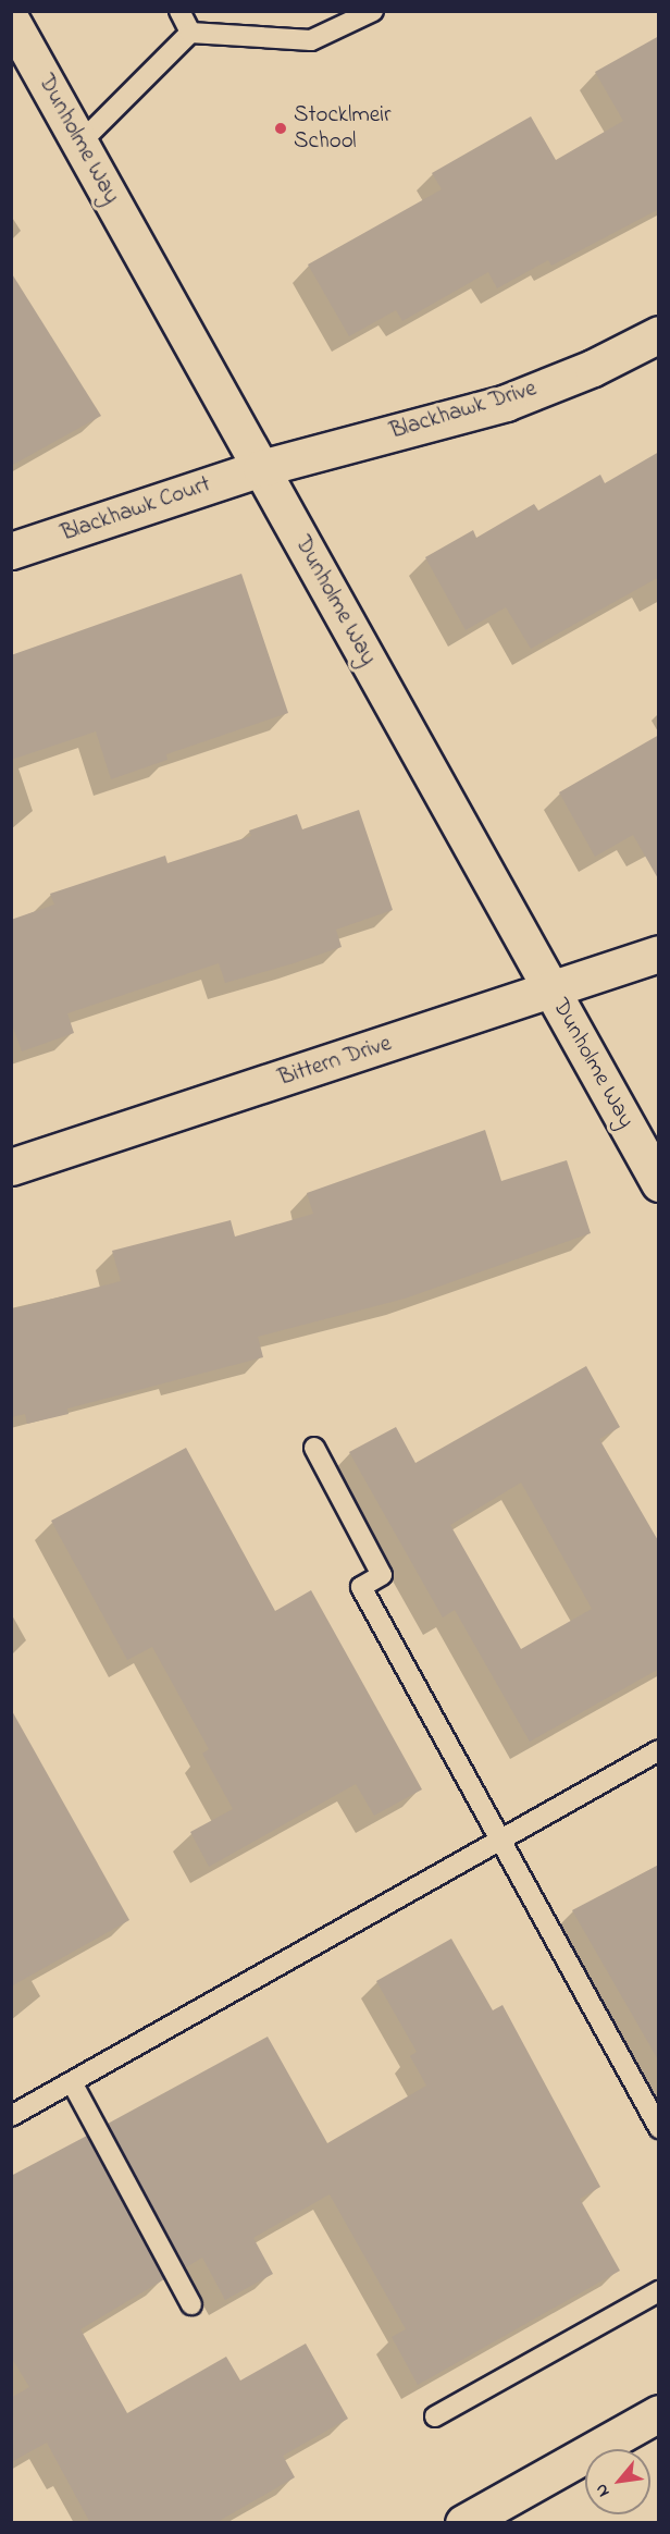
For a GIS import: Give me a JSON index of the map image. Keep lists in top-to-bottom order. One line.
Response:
{"streets":{"street":["Dunholme Way","Blackhawk Drive","Blackhawk Court","Bittern Drive"]},"crossings":[["Dunholme Way","Blackhawk Drive"],["Dunholme Way","Blackhawk Court"],["Dunholme Way","Bittern Drive"],["Blackhawk Drive","Blackhawk Court"]],"places":["Stocklmeir School"],"north":"bottom left"}
